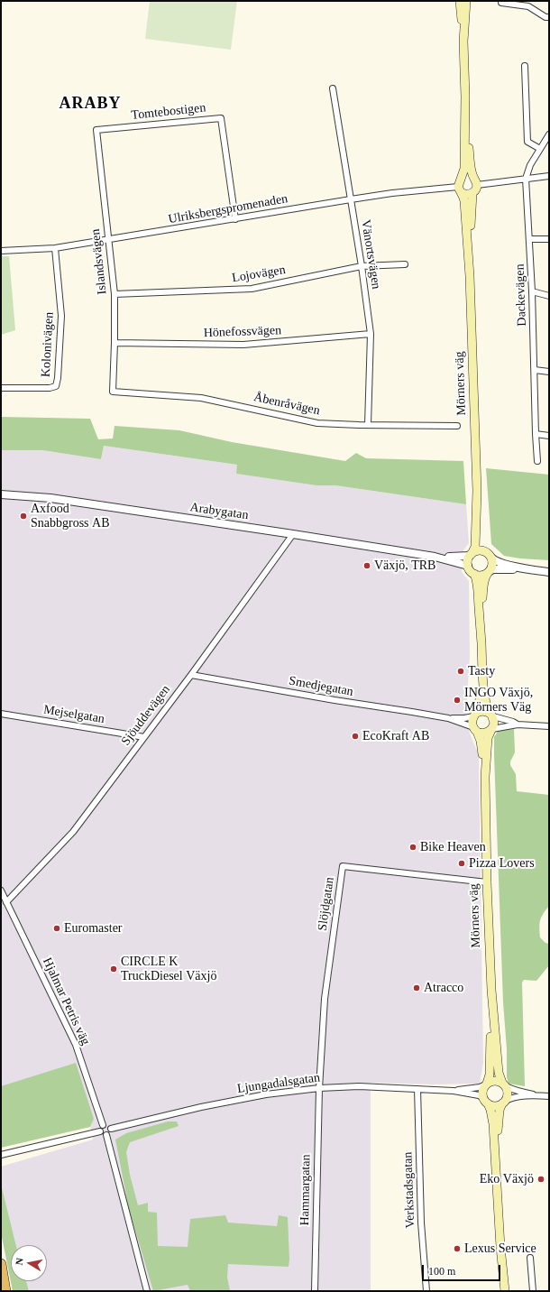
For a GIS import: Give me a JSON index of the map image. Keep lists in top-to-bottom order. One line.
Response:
{"streets":{"main road":["Mörners väg"],"street":["Tomtebostigen","Ulriksbergspromenaden","Vänortsvägen","Islandsvägen","Lojovägen","Dackevägen","Hönefossvägen","Kolonivägen","Åbenråvägen","Arabygatan","Smedjegatan","Mejselgatan","Sjöuddevägen","Slöjdgatan","Hjalmar Petris väg","Ljungadalsgatan","Hammargatan","Verkstadsgatan"]},"crossings":[["Tomtebostigen","Ulriksbergspromenaden"],["Tomtebostigen","Islandsvägen"],["Ulriksbergspromenaden","Vänortsvägen"],["Ulriksbergspromenaden","Islandsvägen"],["Ulriksbergspromenaden","Kolonivägen"],["Ulriksbergspromenaden","Mörners väg"],["Vänortsvägen","Lojovägen"],["Vänortsvägen","Hönefossvägen"],["Vänortsvägen","Åbenråvägen"],["Islandsvägen","Lojovägen"],["Islandsvägen","Hönefossvägen"],["Islandsvägen","Åbenråvägen"],["Mörners väg","Arabygatan"],["Mörners väg","Smedjegatan"],["Mörners väg","Slöjdgatan"],["Mörners väg","Ljungadalsgatan"],["Arabygatan","Sjöuddevägen"],["Smedjegatan","Sjöuddevägen"],["Mejselgatan","Sjöuddevägen"],["Sjöuddevägen","Hjalmar Petris väg"],["Slöjdgatan","Ljungadalsgatan"],["Slöjdgatan","Hammargatan"],["Hjalmar Petris väg","Ljungadalsgatan"],["Ljungadalsgatan","Hammargatan"],["Ljungadalsgatan","Verkstadsgatan"]],"districts":["ARABY"],"places":["Axfood Snabbgross AB","Växjö, TRB","Tasty","INGO Växjö, Mörners Väg","EcoKraft AB","Bike Heaven","Pizza Lovers","Euromaster","CIRCLE K TruckDiesel Växjö","Atracco","Eko Växjö","Lexus Service"],"scale_bar":"100 m","north":"left"}
